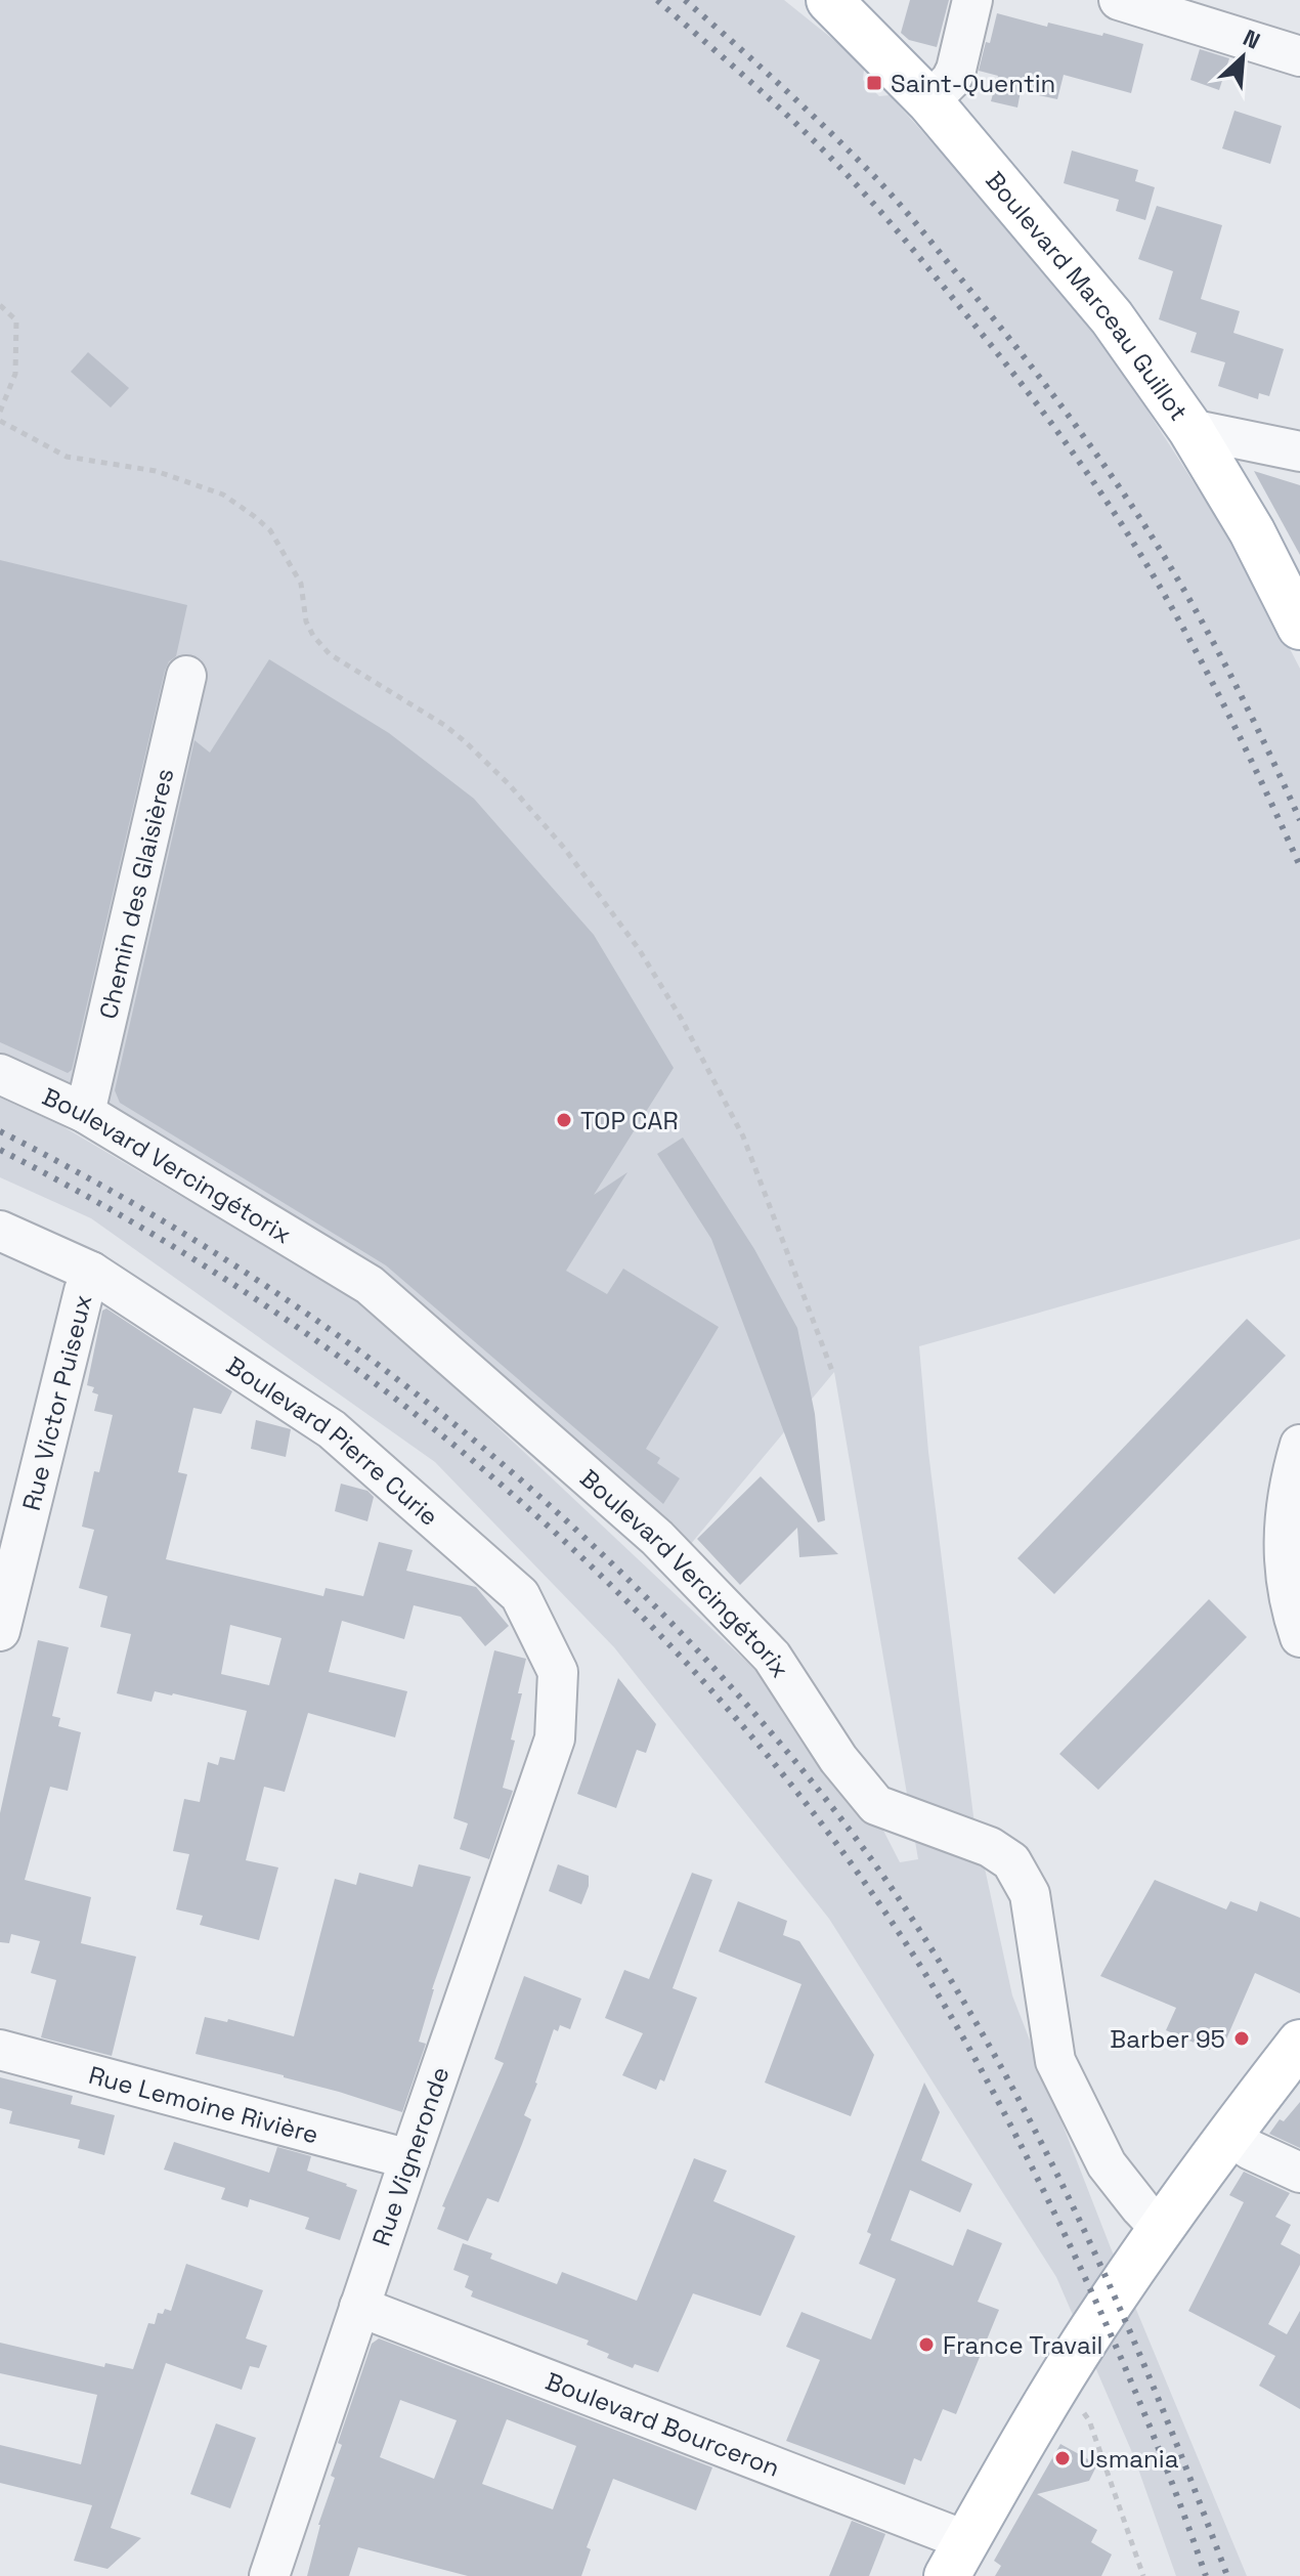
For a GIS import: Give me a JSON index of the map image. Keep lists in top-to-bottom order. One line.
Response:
{"streets":{"main road":["Boulevard Marceau Guillot"],"street":["Chemin des Glaisières","Boulevard Vercingétorix","Rue Victor Puiseux","Boulevard Pierre Curie","Rue Lemoine Rivière","Rue Vigneronde","Boulevard Bourceron"]},"crossings":[["Chemin des Glaisières","Boulevard Vercingétorix"],["Rue Victor Puiseux","Boulevard Pierre Curie"],["Boulevard Pierre Curie","Rue Vigneronde"],["Rue Lemoine Rivière","Rue Vigneronde"],["Rue Vigneronde","Boulevard Bourceron"]],"places":{"transit":["Saint-Quentin"],"other":["TOP CAR","Barber 95","France Travail","Usmania"]},"north":"top right"}
